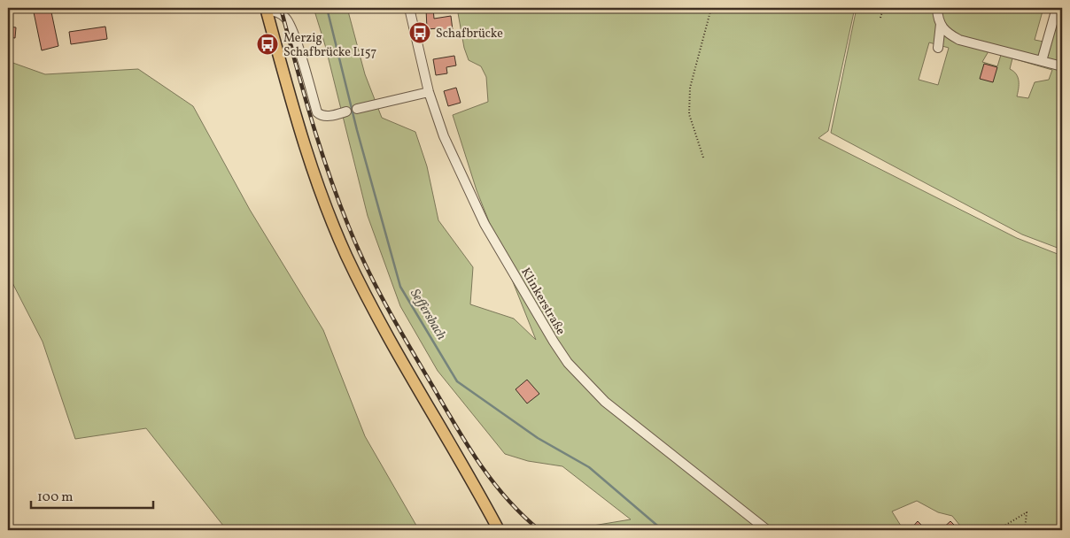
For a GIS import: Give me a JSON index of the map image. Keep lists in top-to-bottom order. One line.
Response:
{"streets":{"street":["Klinkerstraße"]},"water":["Seffersbach"],"places":{"bus stop":["Schafbrücke","Merzig Schafbrücke L157"]},"scale_bar":"100 m"}
